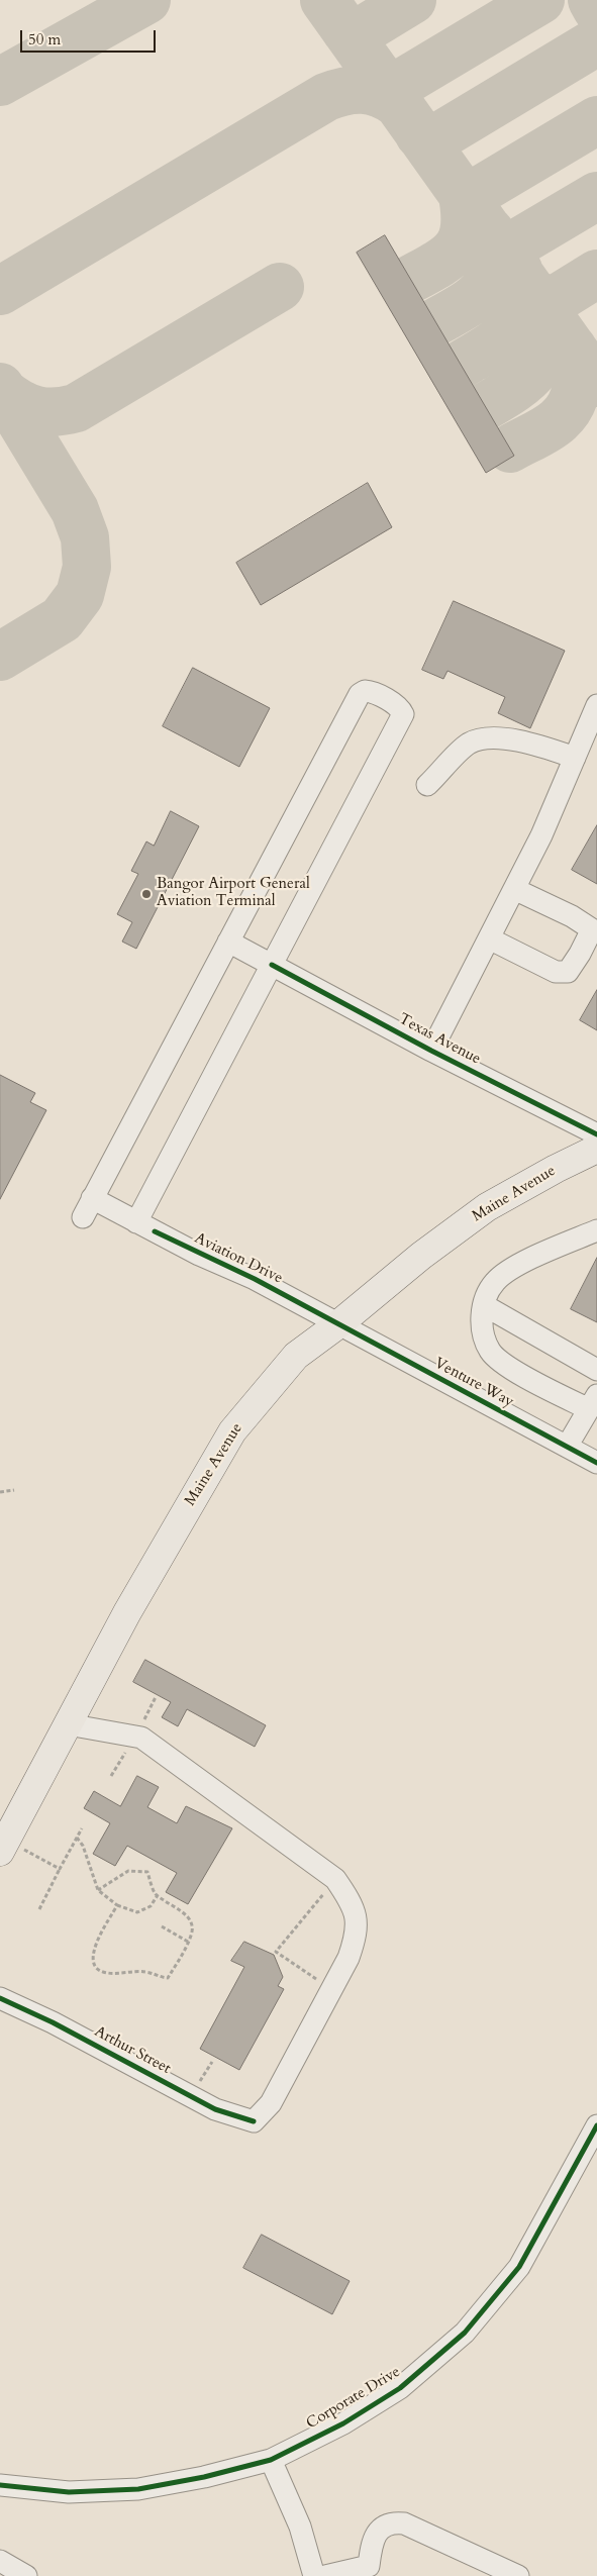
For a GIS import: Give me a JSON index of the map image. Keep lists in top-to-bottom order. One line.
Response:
{"streets":{"main road":["Maine Avenue"],"street":["Texas Avenue","Aviation Drive","Venture Way","Arthur Street","Corporate Drive"]},"crossings":[["Texas Avenue","Aviation Drive"],["Maine Avenue","Aviation Drive"],["Maine Avenue","Venture Way"],["Aviation Drive","Venture Way"]],"places":["Bangor Airport General Aviation Terminal"],"scale_bar":"50 m"}
